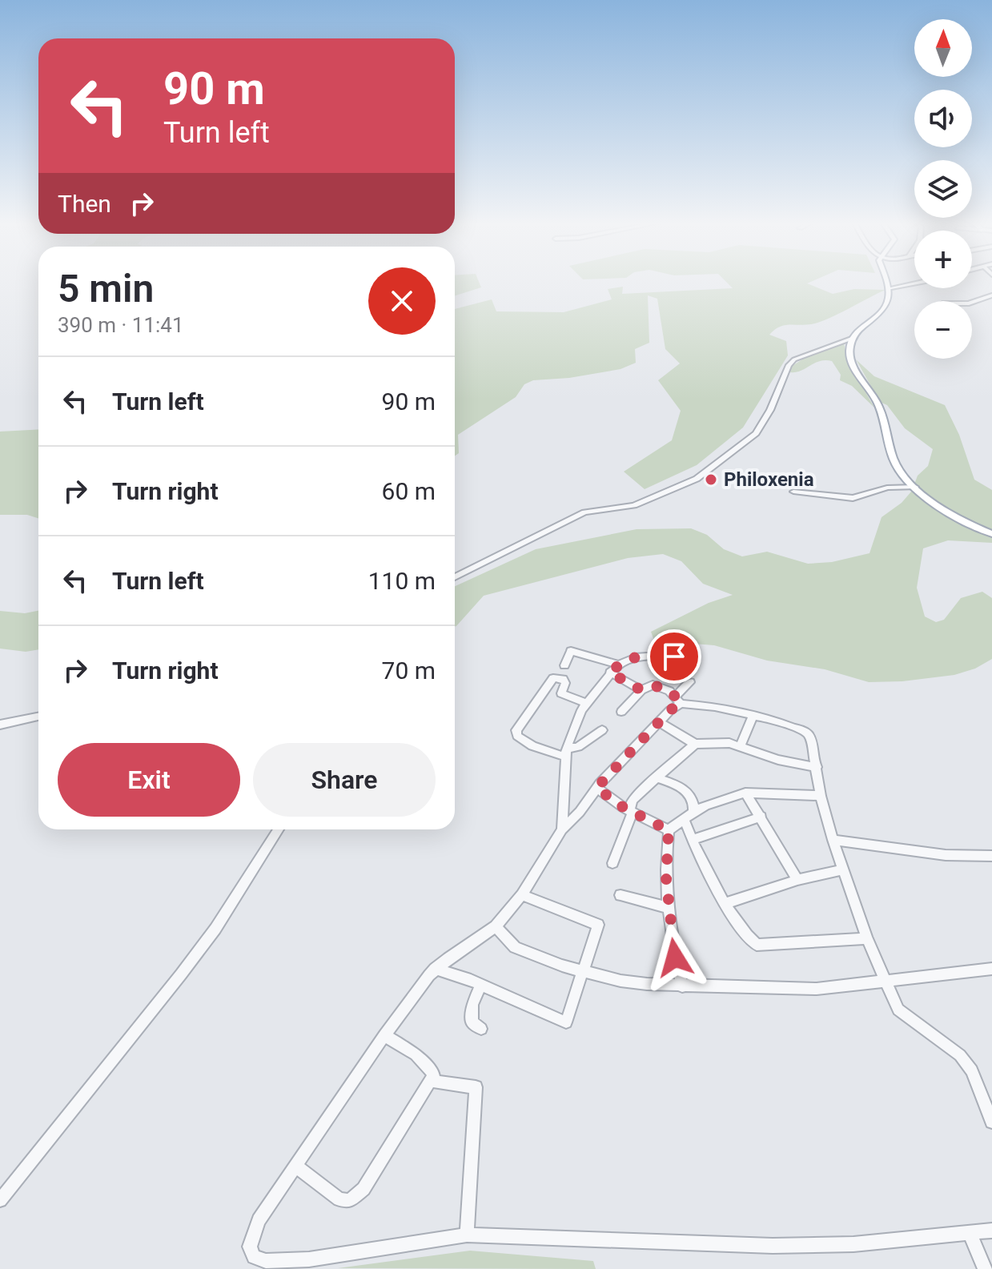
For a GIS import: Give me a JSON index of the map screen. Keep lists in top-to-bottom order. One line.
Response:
{"places":["Philoxenia"],"north":"top","page":{"map_buttons":["+","−"],"turn":["90 m","Turn left"],"then":"Then","heading":["5 min","390 m · 11:41"],"list":[{"name":"Turn left","value":"90 m"},{"name":"Turn right","value":"60 m"},{"name":"Turn left","value":"110 m"},{"name":"Turn right","value":"70 m"}],"buttons":["Exit","Share"]}}
